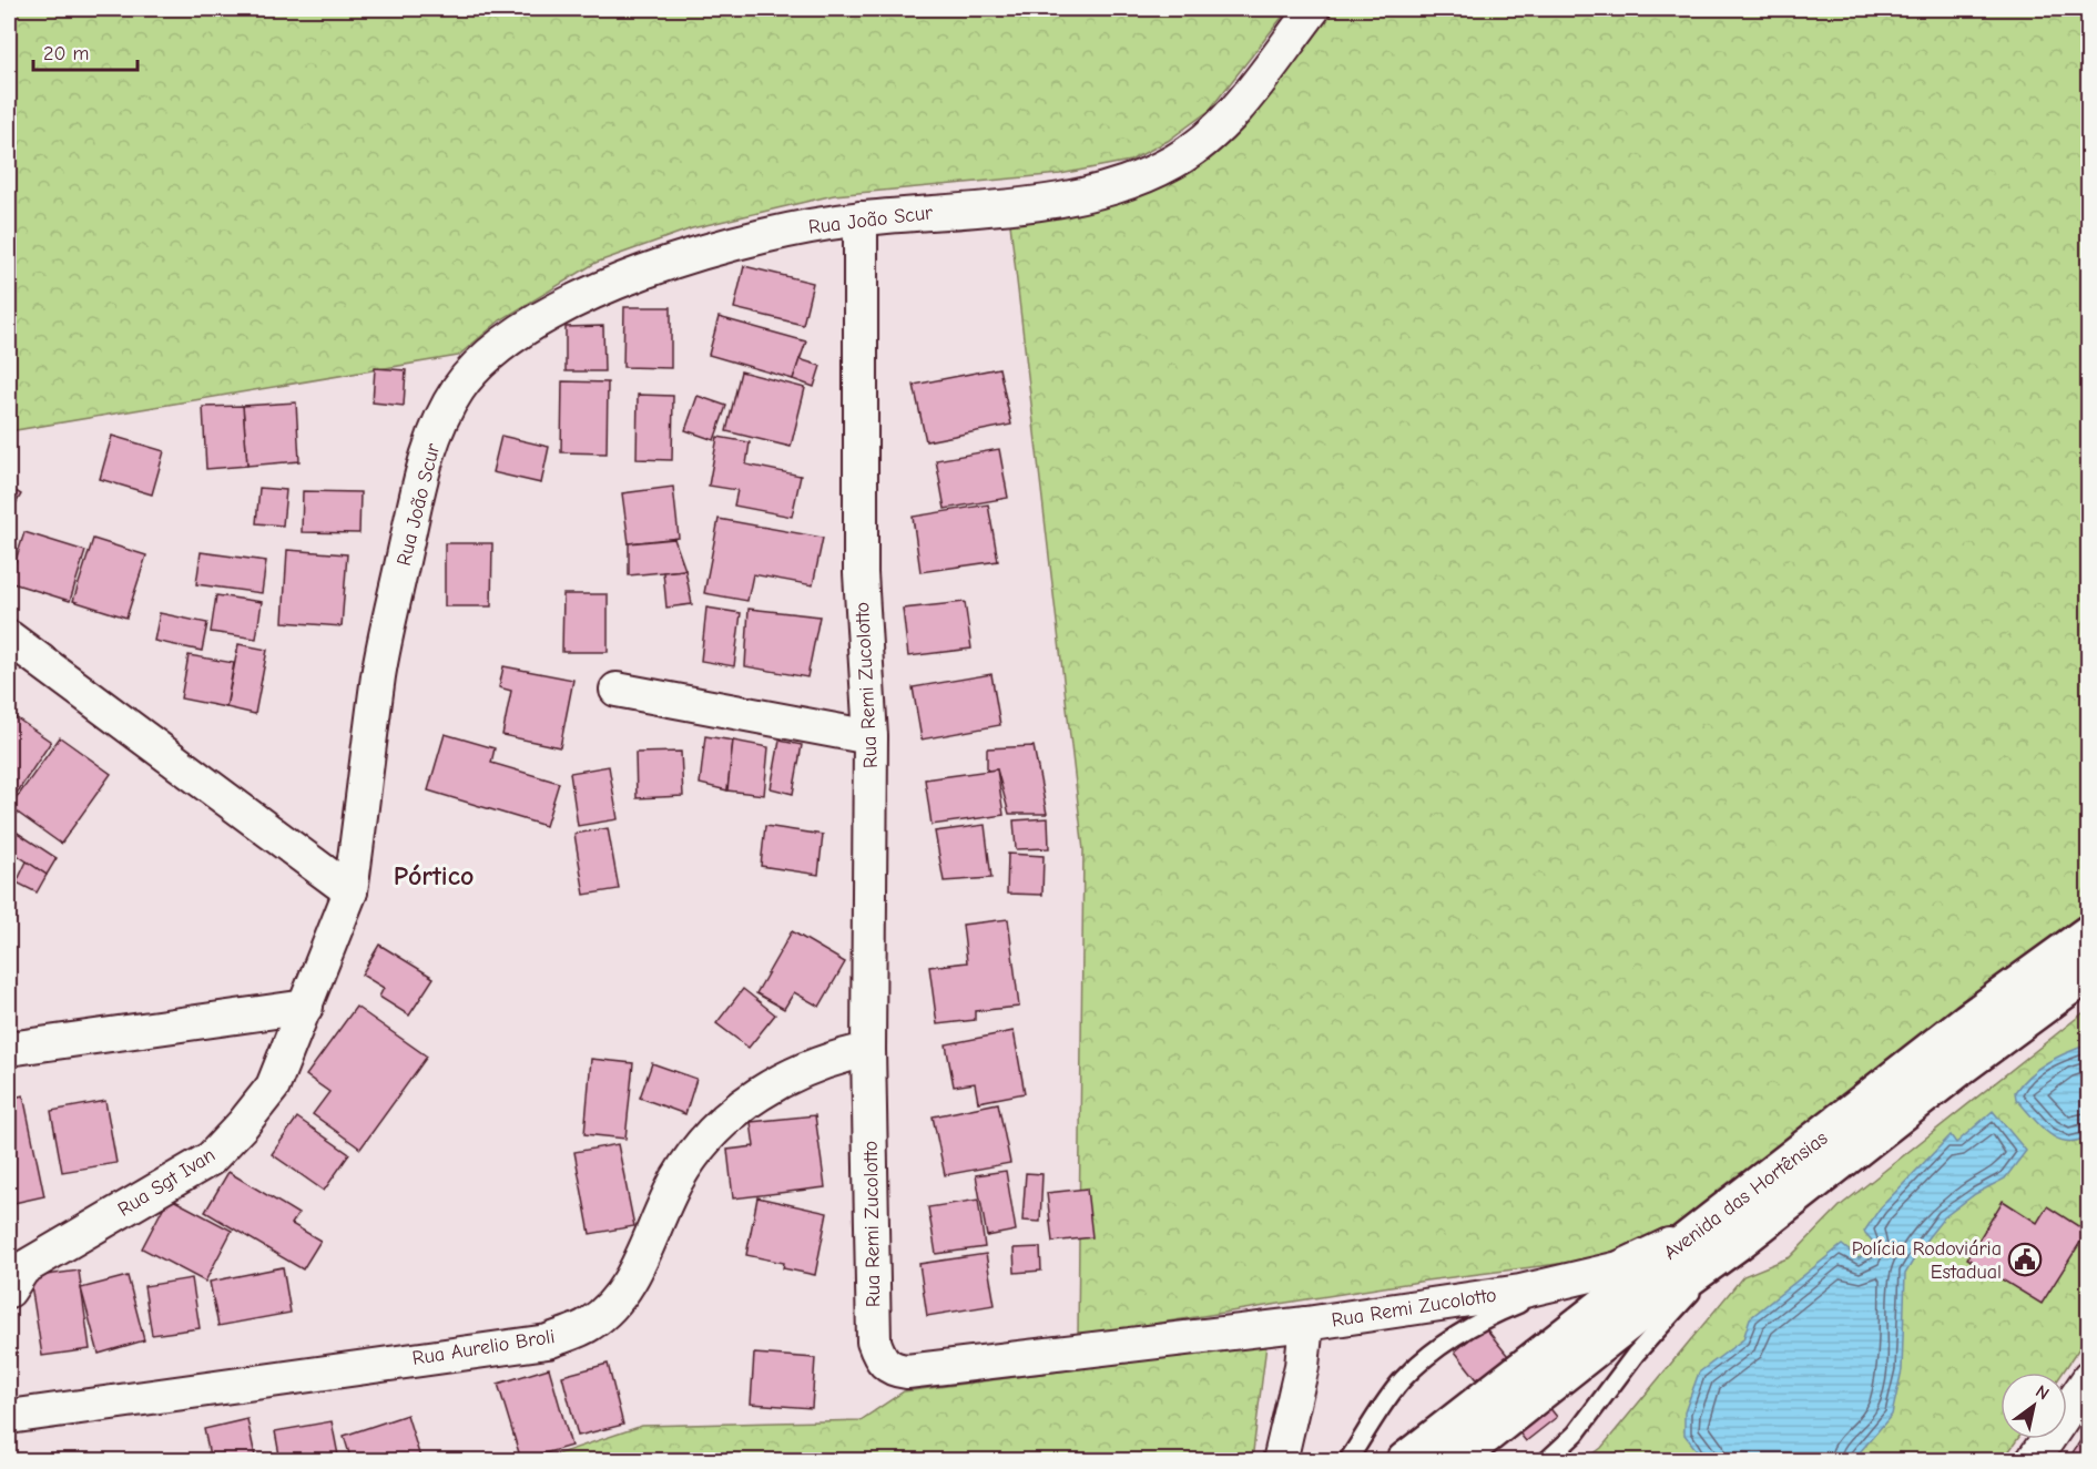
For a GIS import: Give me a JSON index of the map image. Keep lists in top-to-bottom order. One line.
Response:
{"streets":{"main road":["Avenida das Hortênsias"],"street":["Rua João Scur","Rua Remi Zucolotto","Rua Sgt Ivan","Rua Aurelio Broli"]},"crossings":[["Rua João Scur","Rua Remi Zucolotto"],["Rua João Scur","Rua Sgt Ivan"],["Rua Remi Zucolotto","Avenida das Hortênsias"],["Rua Remi Zucolotto","Rua Aurelio Broli"]],"districts":["Pórtico"],"places":{"public building":["Polícia Rodoviária Estadual"]},"scale_bar":"20 m","north":"top right"}
